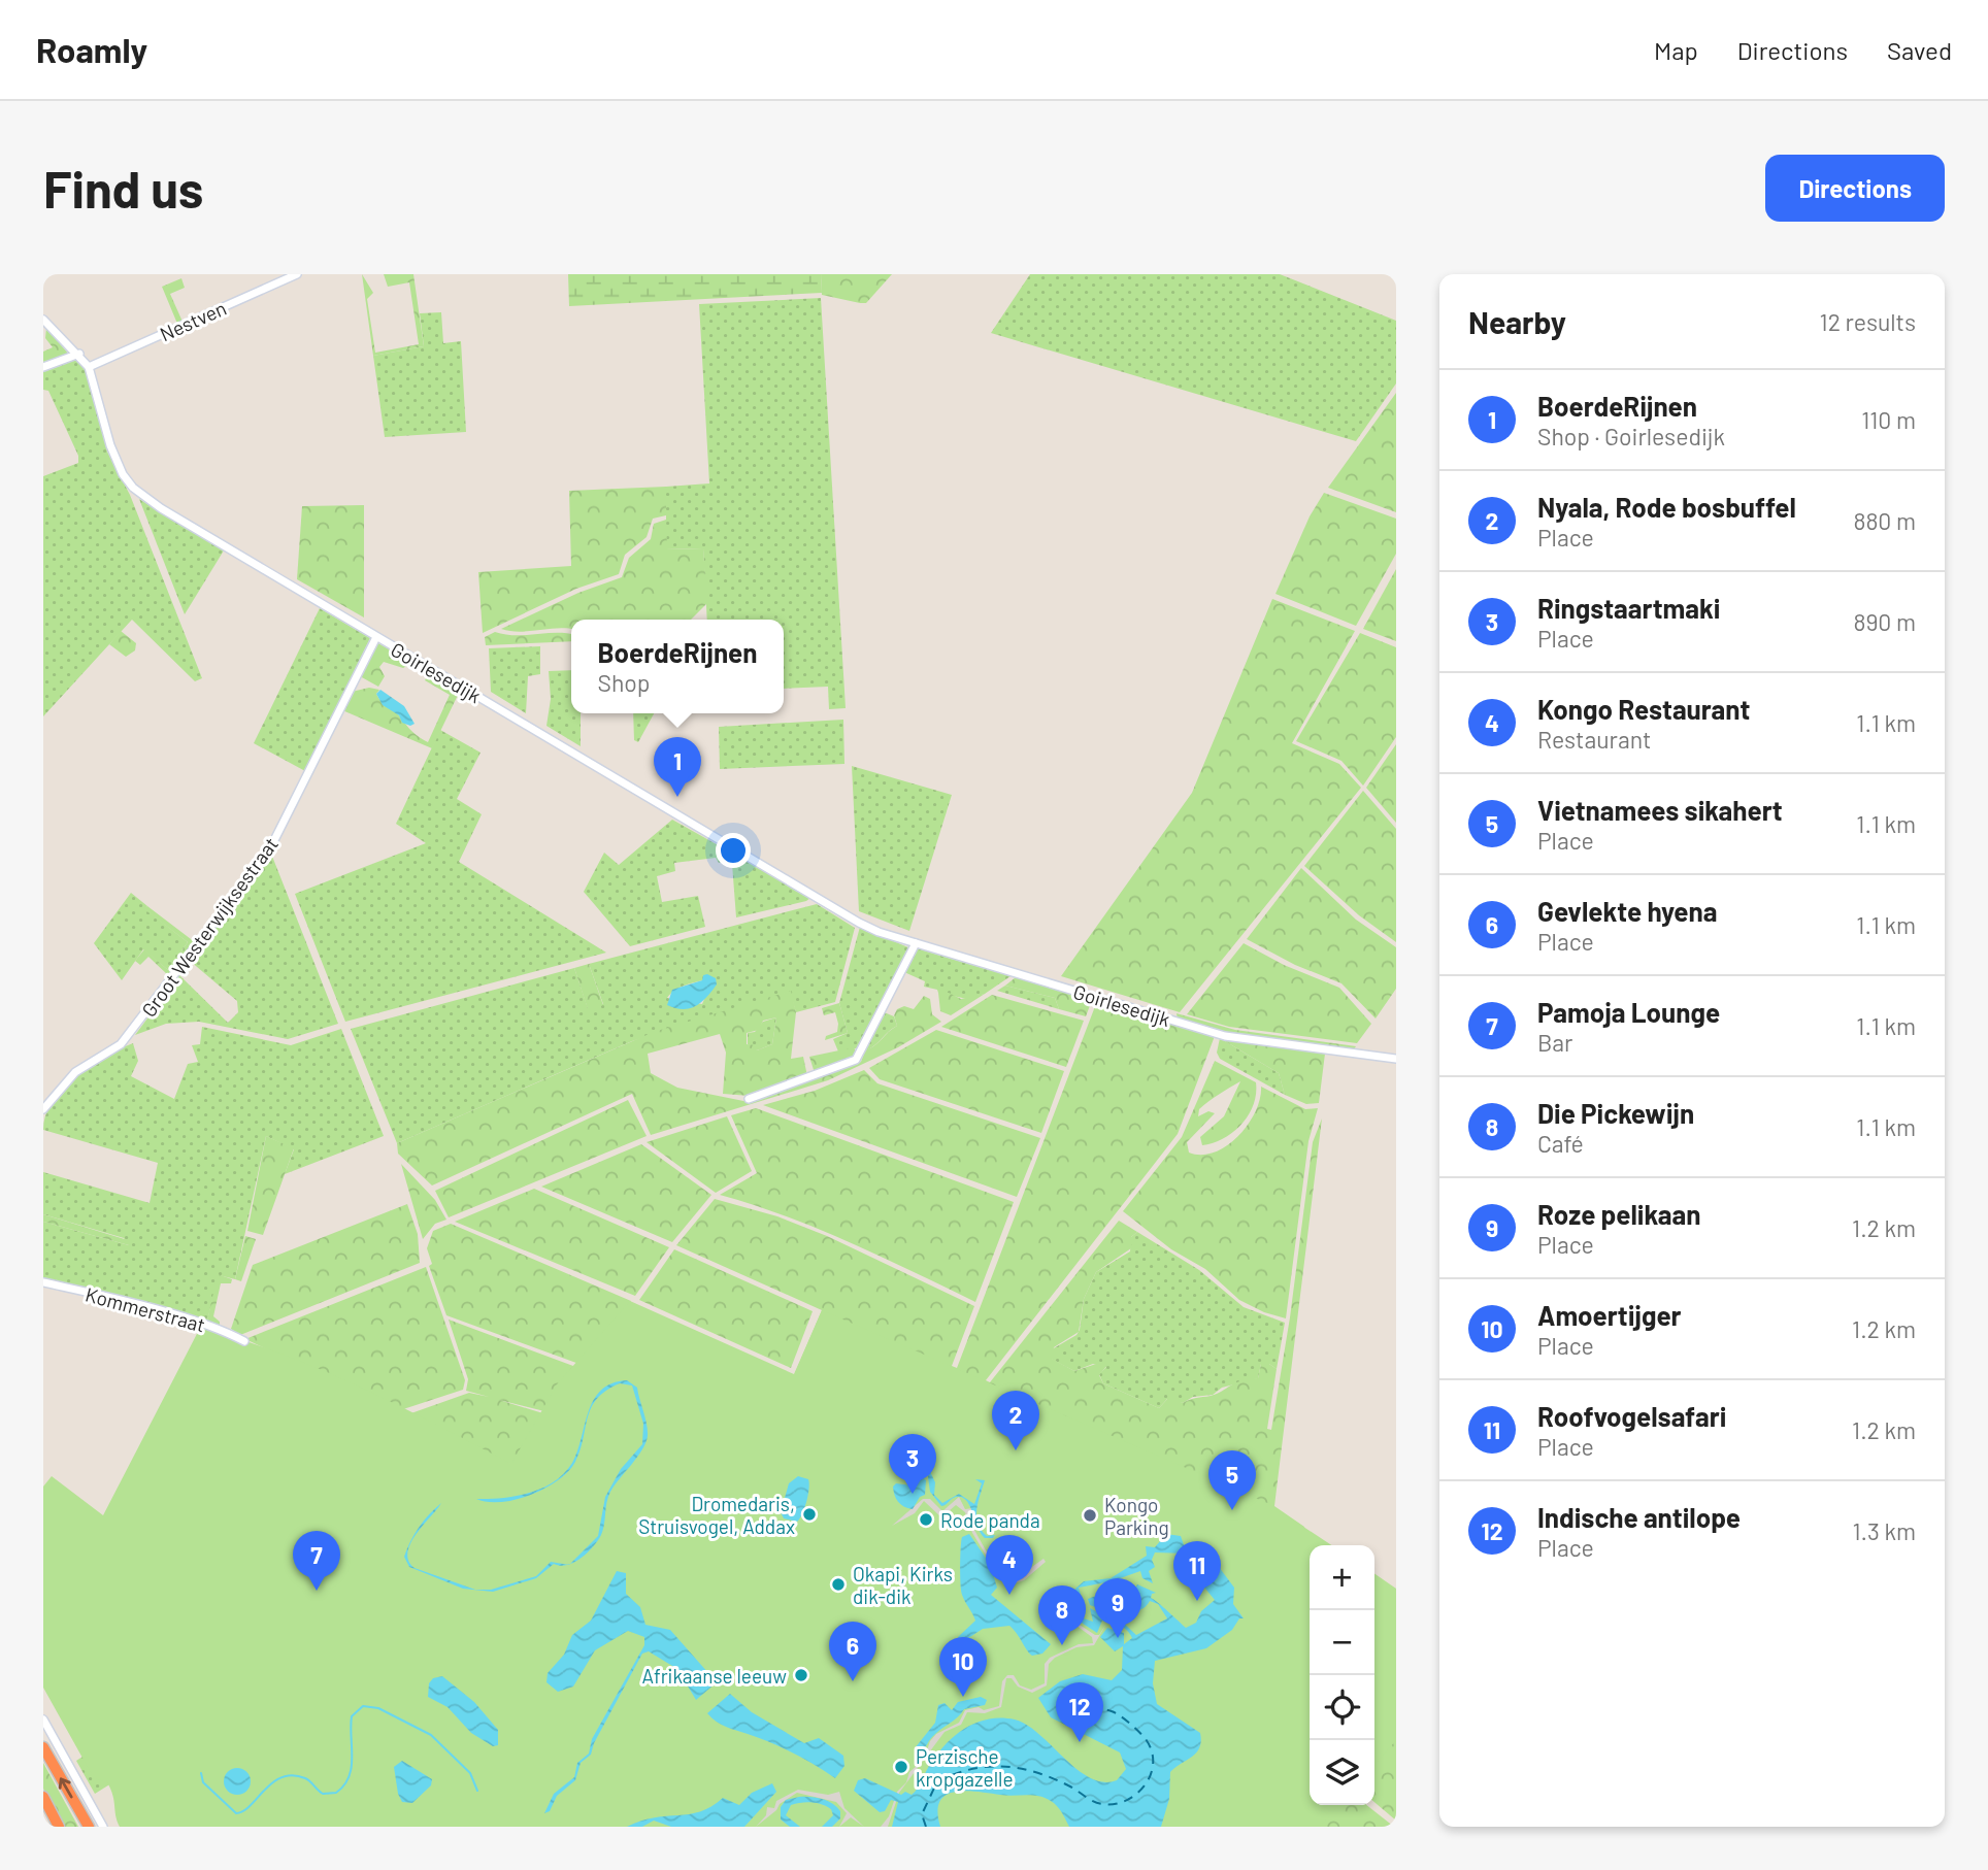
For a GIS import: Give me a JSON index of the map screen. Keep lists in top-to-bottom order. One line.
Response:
{"streets":{"street":["Nestven","Goirlesedijk","Groot Westerwijksestraat","Kommerstraat"]},"crossings":[["Nestven","Goirlesedijk"],["Goirlesedijk","Groot Westerwijksestraat"]],"places":["Dromedaris, Struisvogel, Addax","Kongo Parking","Rode panda","Okapi, Kirks dik-dik","Afrikaanse leeuw","Perzische kropgazelle"],"page":{"header":"Roamly","nav":["Map","Directions","Saved"],"buttons":"Directions","title":"Find us","heading":["Nearby","12 results"],"list":[{"mark":"1","name":"BoerdeRijnen","note":"Shop · Goirlesedijk","value":"110 m"},{"mark":"2","name":"Nyala, Rode bosbuffel","note":"Place","value":"880 m"},{"mark":"3","name":"Ringstaartmaki","note":"Place","value":"890 m"},{"mark":"4","name":"Kongo Restaurant","note":"Restaurant","value":"1.1 km"},{"mark":"5","name":"Vietnamees sikahert","note":"Place","value":"1.1 km"},{"mark":"6","name":"Gevlekte hyena","note":"Place","value":"1.1 km"},{"mark":"7","name":"Pamoja Lounge","note":"Bar","value":"1.1 km"},{"mark":"8","name":"Die Pickewijn","note":"Café","value":"1.1 km"},{"mark":"9","name":"Roze pelikaan","note":"Place","value":"1.2 km"},{"mark":"10","name":"Amoertijger","note":"Place","value":"1.2 km"},{"mark":"11","name":"Roofvogelsafari","note":"Place","value":"1.2 km"},{"mark":"12","name":"Indische antilope","note":"Place","value":"1.3 km"}],"popup":["BoerdeRijnen","Shop"],"pins":["1","2","3","5","7","4","11","9","8","6","10","12"],"map_buttons":["+","−"]}}
